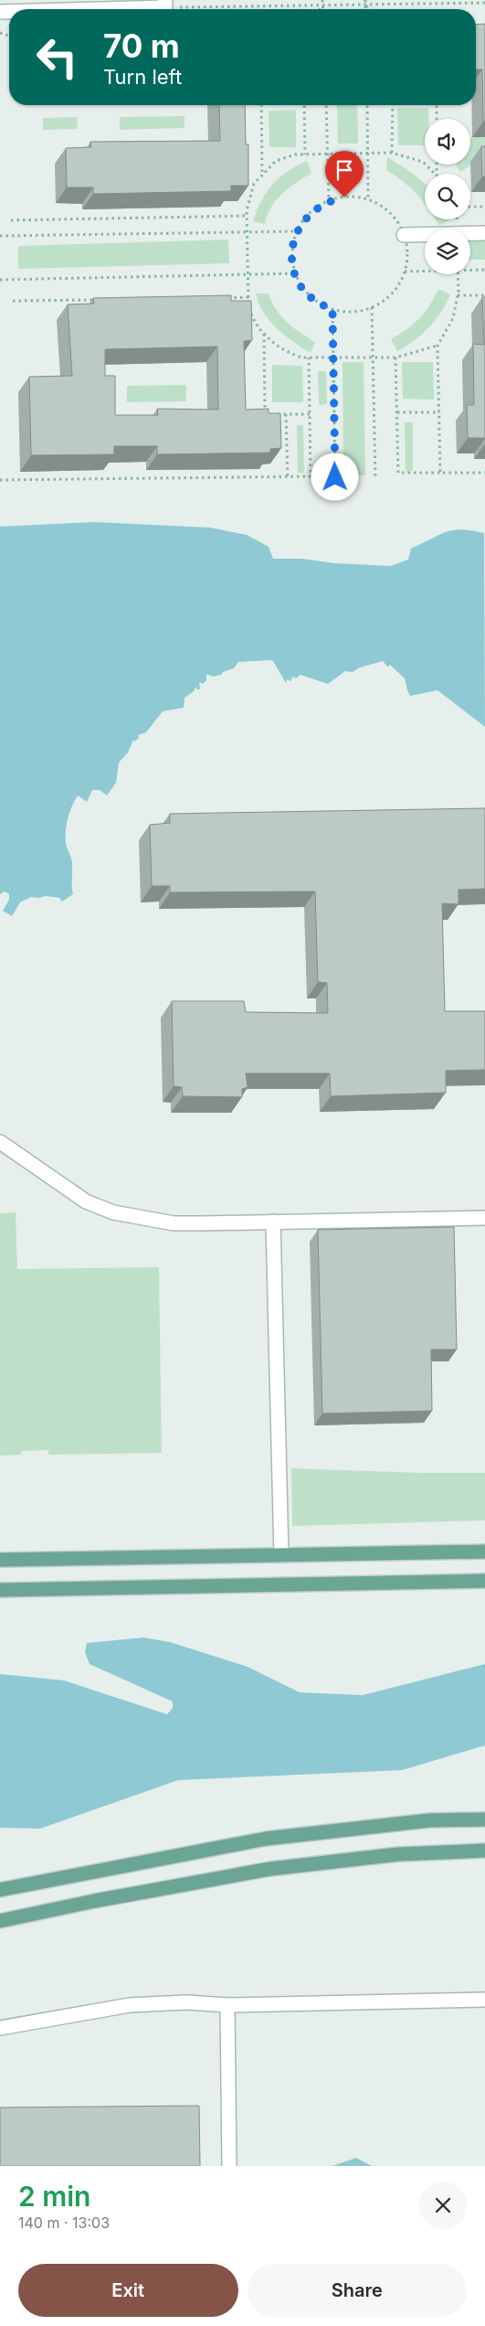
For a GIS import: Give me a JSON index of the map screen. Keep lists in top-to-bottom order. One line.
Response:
{"page":{"turn":["70 m","Turn left"],"heading":["2 min","140 m · 13:03"],"buttons":["Exit","Share"]}}
